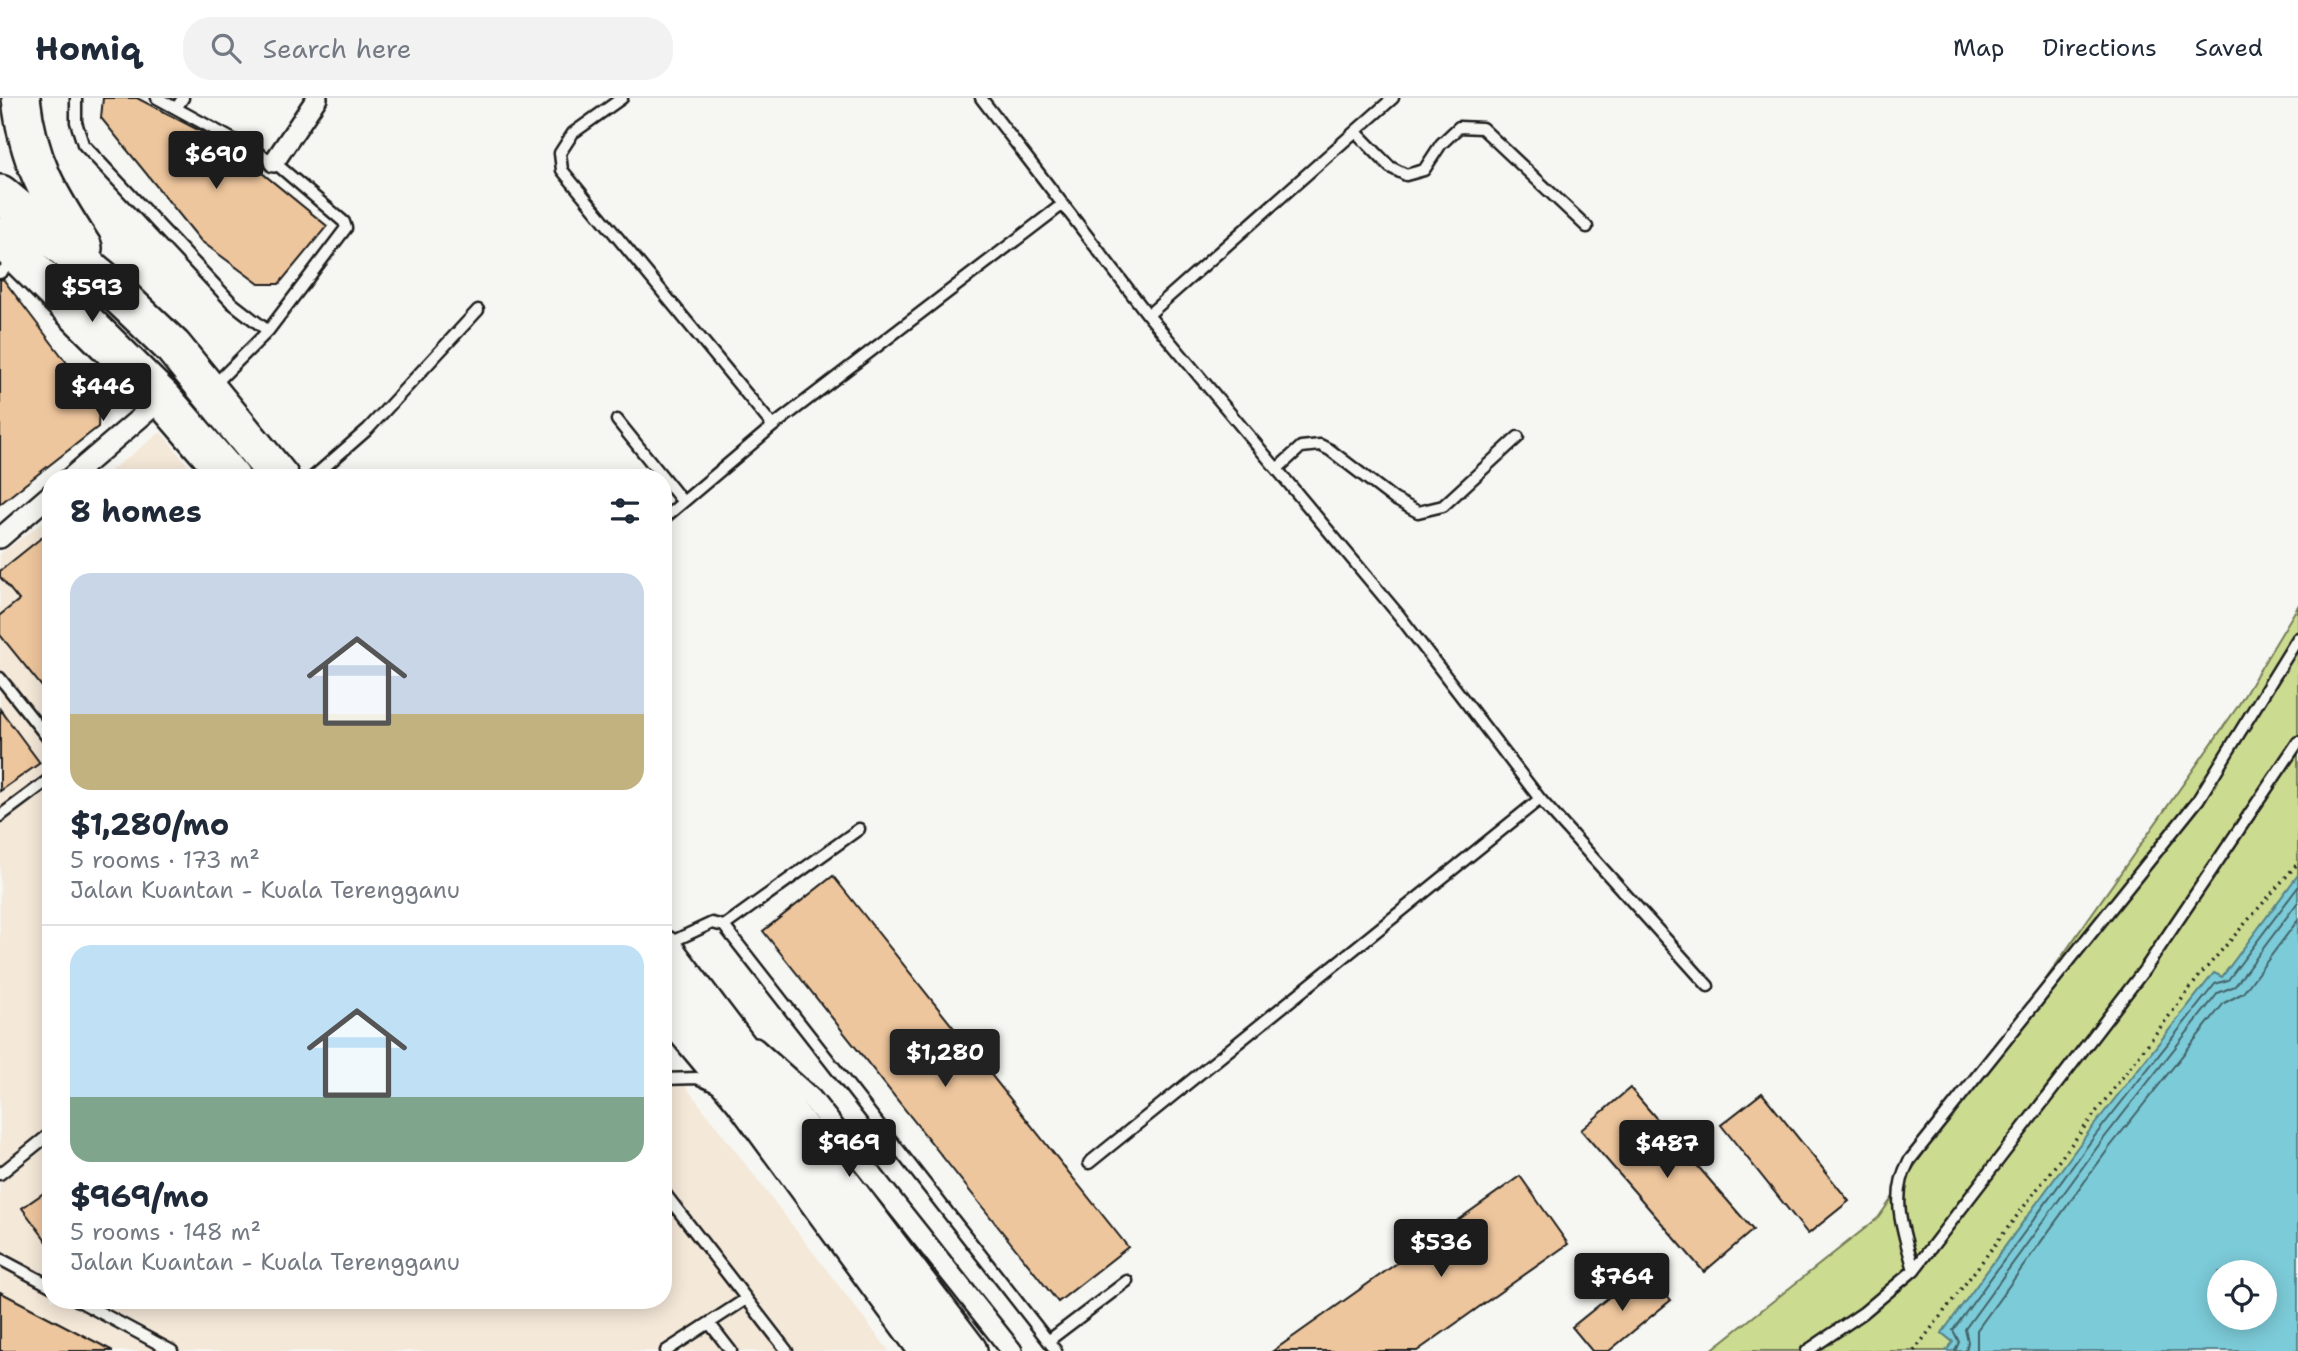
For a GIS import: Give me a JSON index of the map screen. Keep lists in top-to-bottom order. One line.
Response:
{"page":{"header":"Homiq","search":"Search here","nav":["Map","Directions","Saved"],"price":["$690","$593","$446","$1,280","$969","$487","$536","$764"],"heading":"8 homes","list":[{"name":"$1,280/mo","note":"5 rooms · 173 m² · Jalan Kuantan - Kuala Terengganu"},{"name":"$969/mo","note":"5 rooms · 148 m² · Jalan Kuantan - Kuala Terengganu"}]}}
